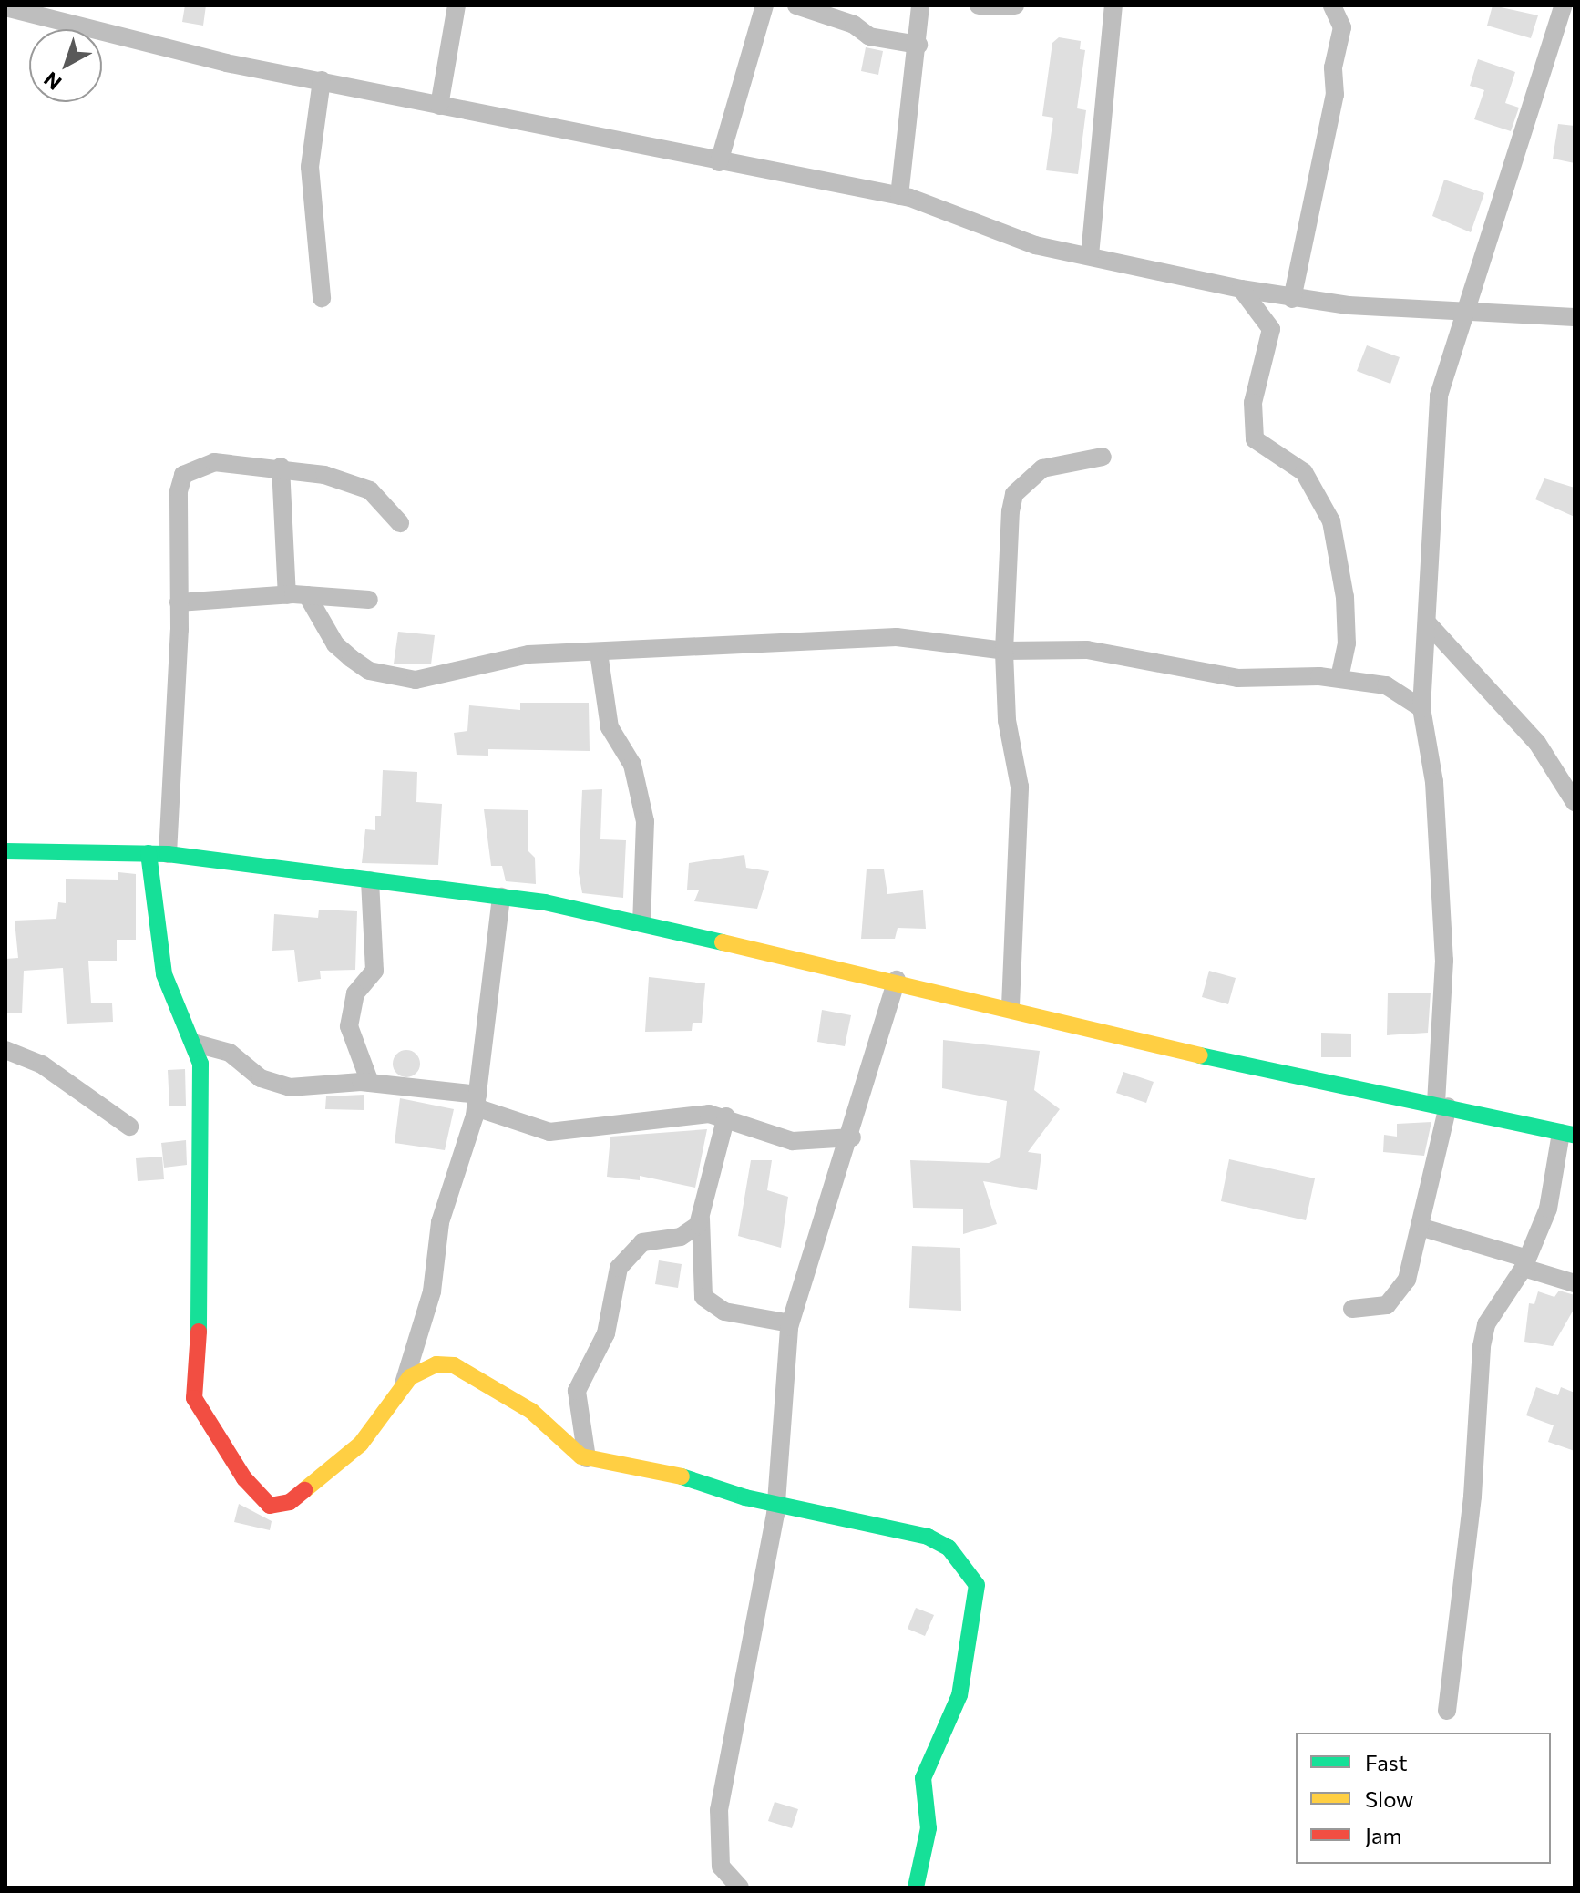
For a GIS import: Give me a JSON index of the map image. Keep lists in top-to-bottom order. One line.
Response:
{"legend":["Fast","Slow","Jam"],"north":"bottom left"}
